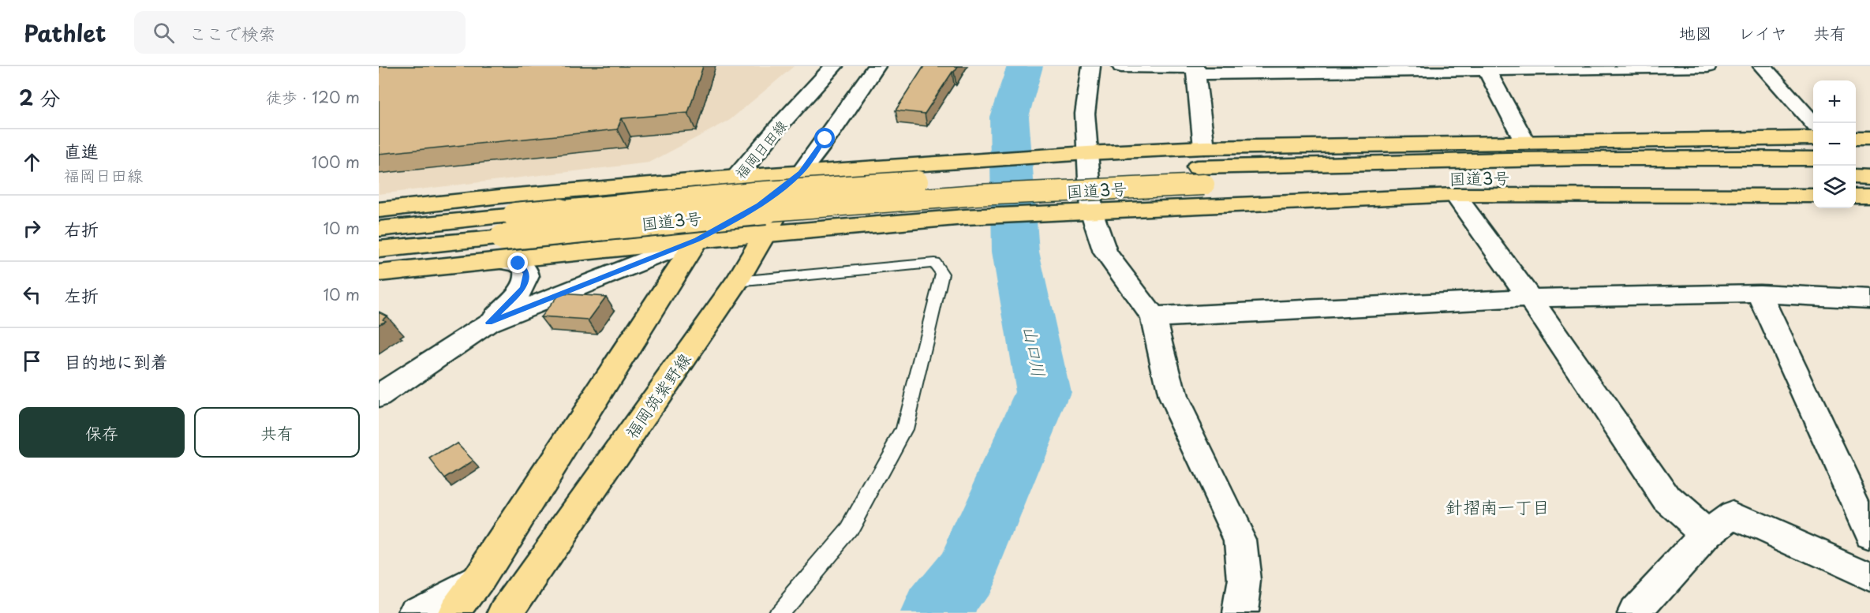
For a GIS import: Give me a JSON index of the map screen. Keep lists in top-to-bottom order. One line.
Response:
{"streets":{"main road":["国道3号","福岡筑紫野線"],"street":["福岡日田線"]},"districts":["針摺南一丁目"],"water":["山口川"],"page":{"header":"Pathlet","search":"ここで検索","nav":["地図","レイヤ","共有"],"heading":["2 分","徒歩 · 120 m"],"map_buttons":["+","−"],"list":[["直進","福岡日田線","100 m"],["右折","10 m"],["左折","10 m"],"目的地に到着"],"buttons":["保存","共有"]}}
